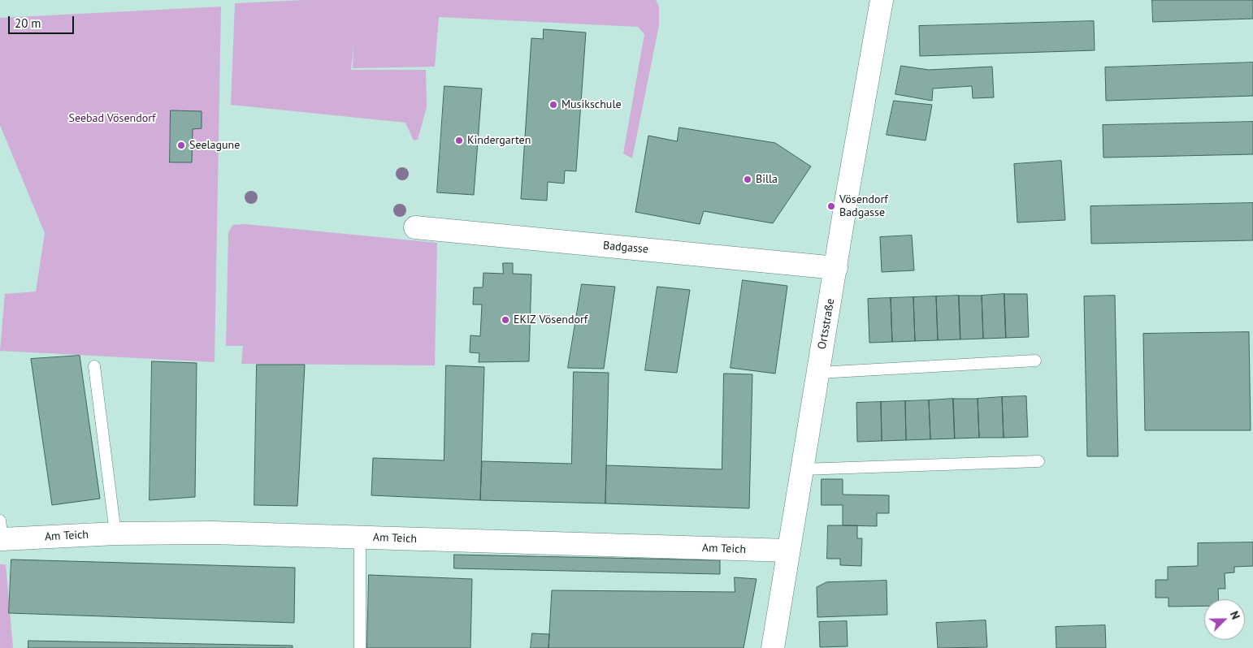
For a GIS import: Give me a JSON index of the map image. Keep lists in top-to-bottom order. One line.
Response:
{"streets":{"street":["Badgasse","Ortsstraße","Am Teich"]},"crossings":[["Badgasse","Ortsstraße"],["Ortsstraße","Am Teich"]],"parks":["Seebad Vösendorf"],"places":["Musikschule","Kindergarten","Seelagune","Billa","Vösendorf Badgasse","EKIZ Vösendorf"],"scale_bar":"20 m","north":"top right"}
